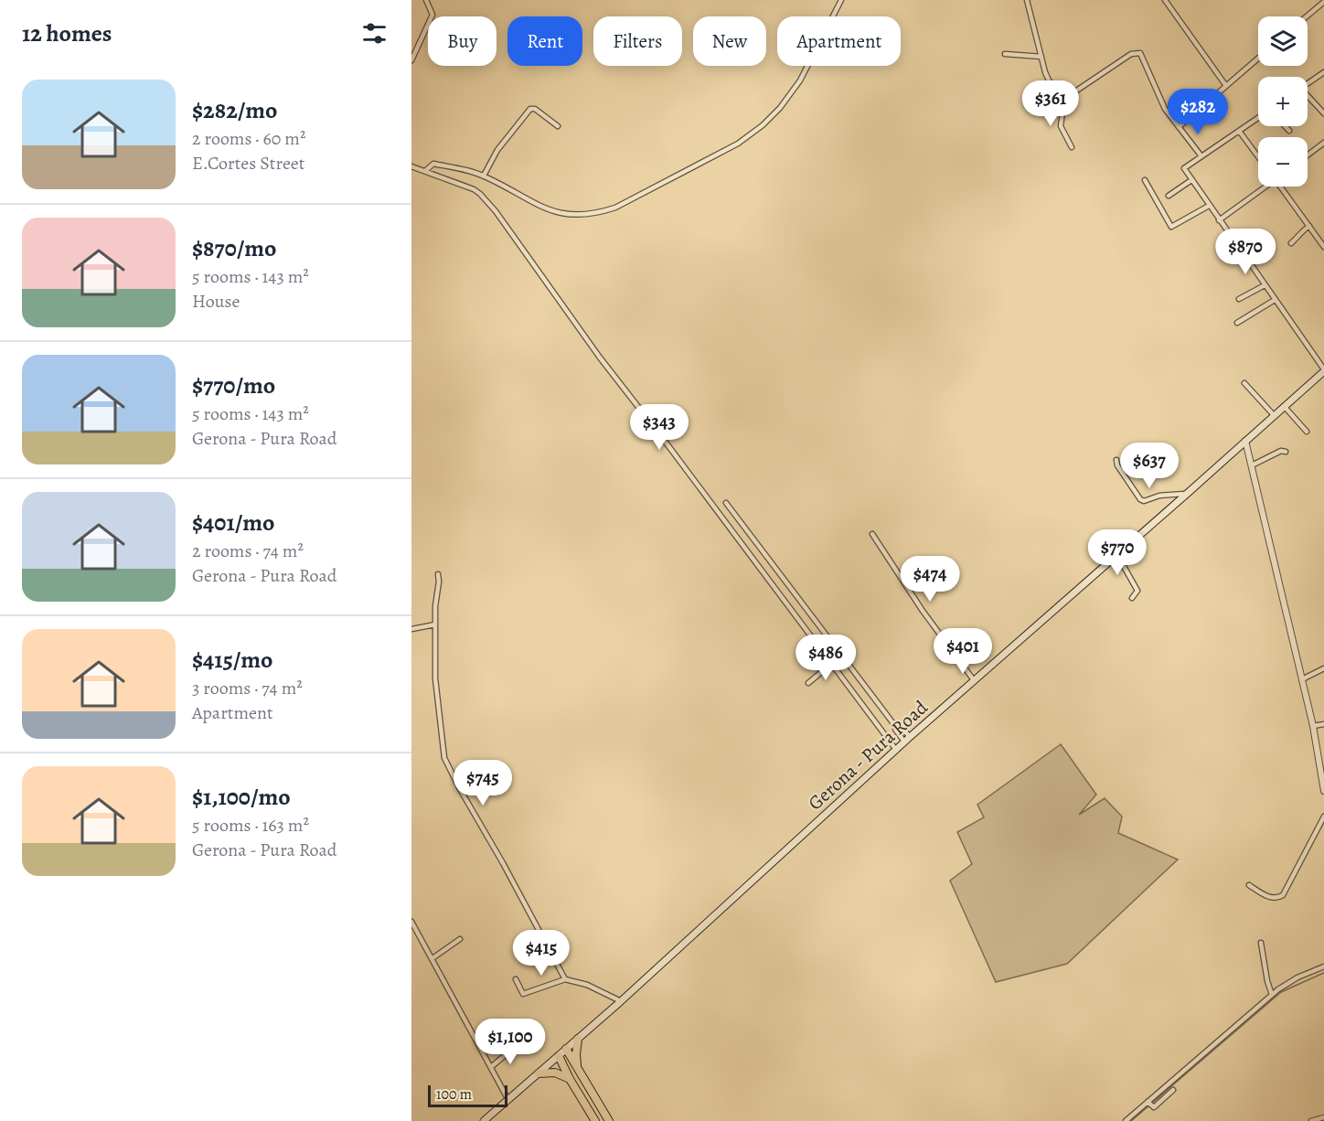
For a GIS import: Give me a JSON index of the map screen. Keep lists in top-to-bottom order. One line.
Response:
{"streets":{"main road":["Gerona - Pura Road"]},"scale_bar":"100 m","page":{"heading":"12 homes","map_buttons":["+","−"],"chip":["Buy","Rent","Filters","New","Apartment"],"list":[{"name":"$282/mo","note":"2 rooms · 60 m² · E.Cortes Street"},{"name":"$870/mo","note":"5 rooms · 143 m² · House"},{"name":"$770/mo","note":"5 rooms · 143 m² · Gerona - Pura Road"},{"name":"$401/mo","note":"2 rooms · 74 m² · Gerona - Pura Road"},{"name":"$415/mo","note":"3 rooms · 74 m² · Apartment"},{"name":"$1,100/mo","note":"5 rooms · 163 m² · Gerona - Pura Road"}],"price":["$361","$282","$870","$343","$637","$770","$474","$401","$486","$745","$415","$1,100"],"scale":"100 m"}}
